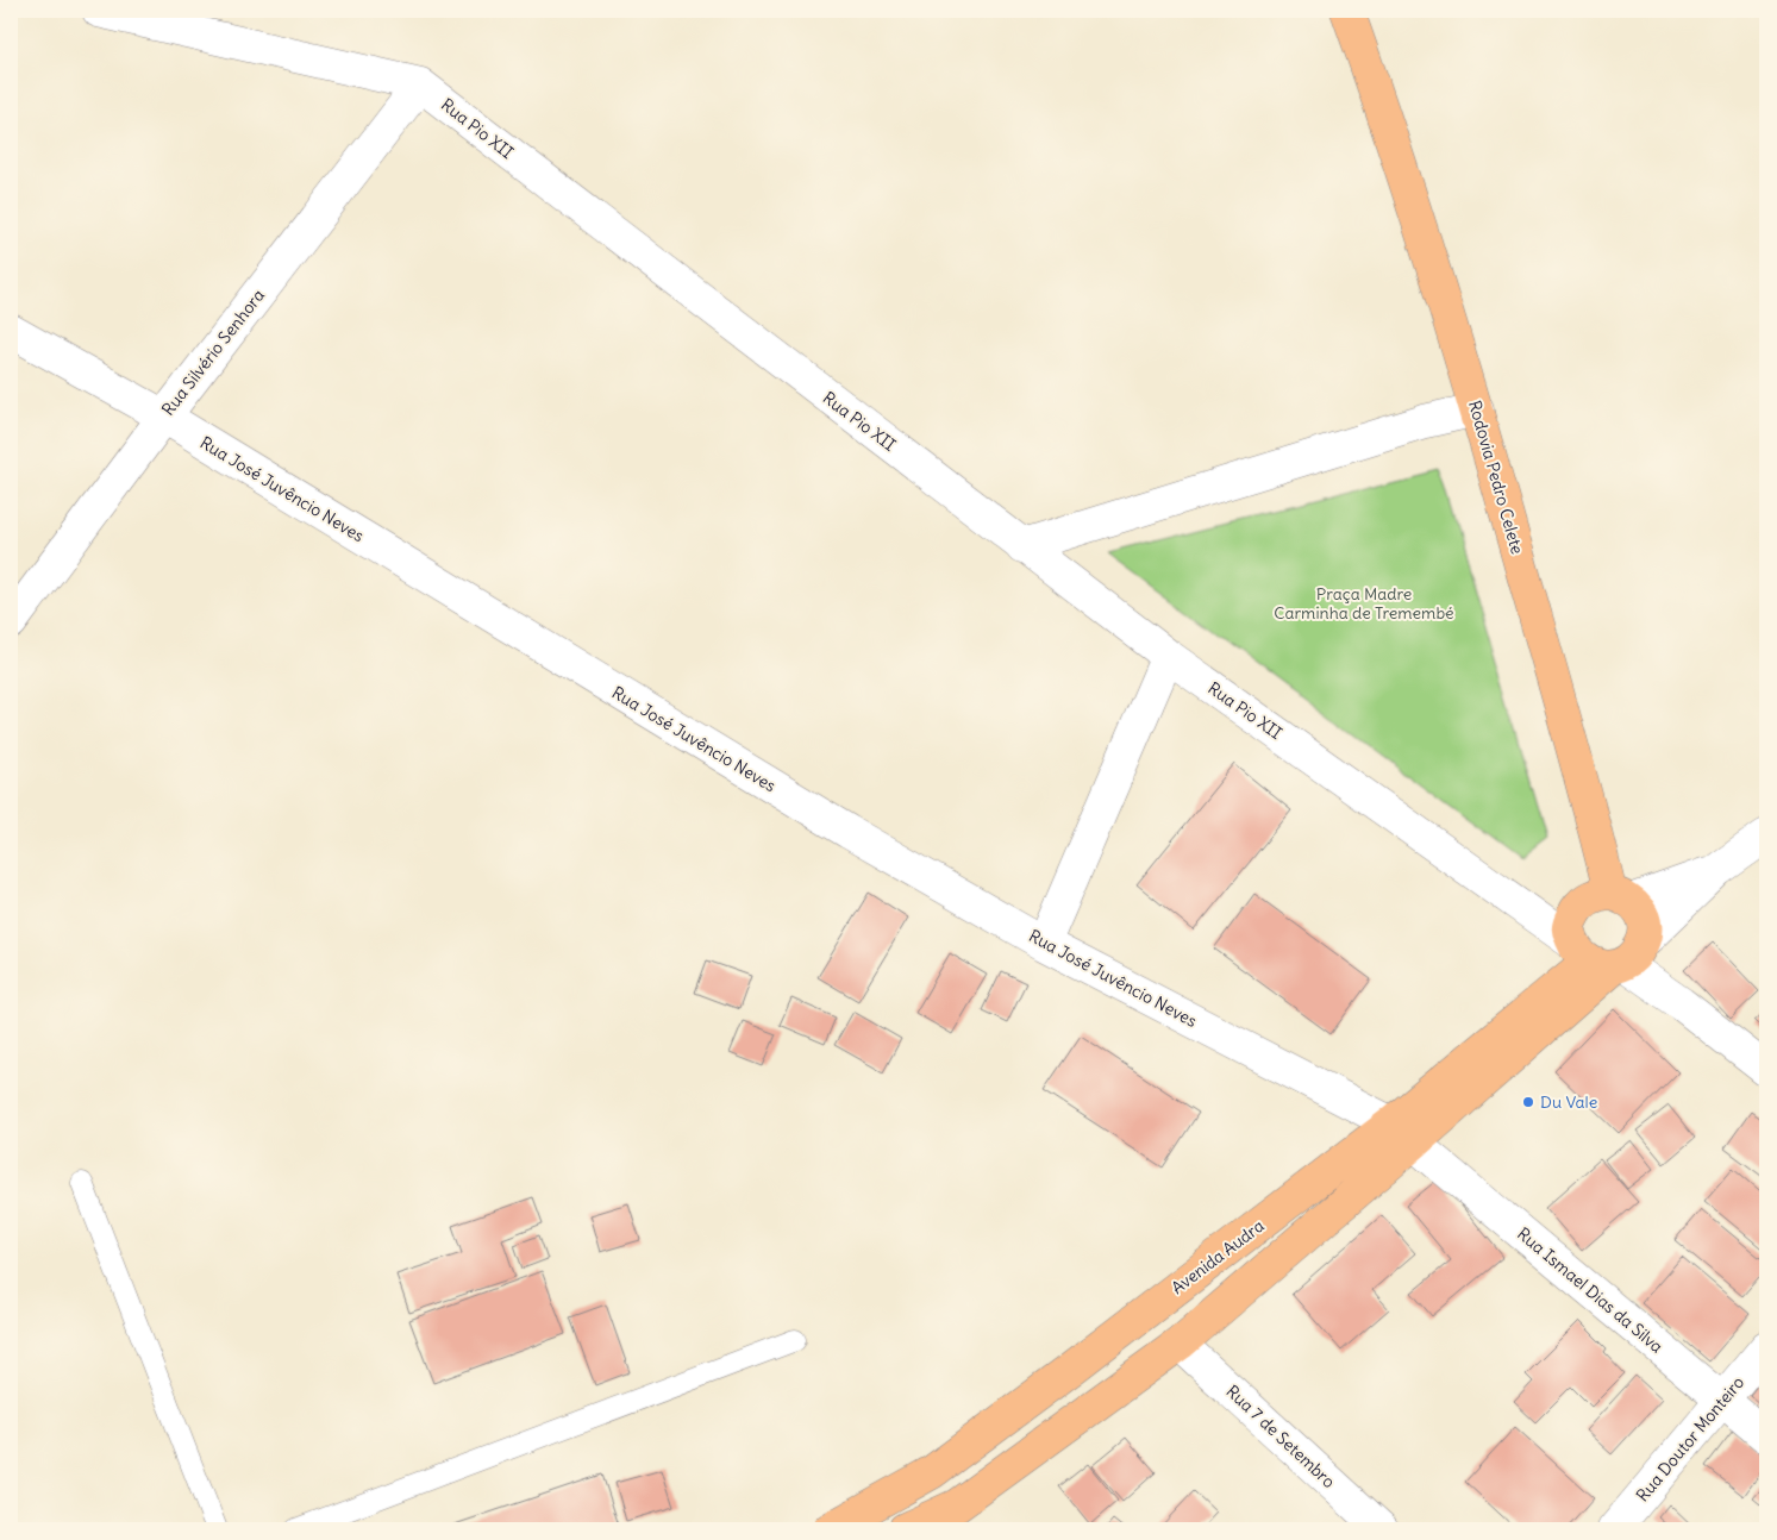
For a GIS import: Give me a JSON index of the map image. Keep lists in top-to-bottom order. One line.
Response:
{"streets":{"main road":["Rodovia Pedro Celete","Avenida Audra"],"street":["Rua Pio XII","Rua Silvério Senhora","Rua José Juvêncio Neves","Rua Ismael Dias da Silva","Rua 7 de Setembro","Rua Doutor Monteiro"]},"crossings":[["Rua Pio XII","Rua Silvério Senhora"],["Rua Pio XII","Rodovia Pedro Celete"],["Rua Pio XII","Avenida Audra"],["Rua Silvério Senhora","Rua José Juvêncio Neves"],["Rodovia Pedro Celete","Avenida Audra"],["Rua José Juvêncio Neves","Avenida Audra"],["Rua José Juvêncio Neves","Rua Ismael Dias da Silva"],["Avenida Audra","Rua Ismael Dias da Silva"],["Avenida Audra","Rua 7 de Setembro"],["Rua Ismael Dias da Silva","Rua Doutor Monteiro"]],"parks":["Praça Madre Carminha de Tremembé"],"places":["Du Vale"]}
